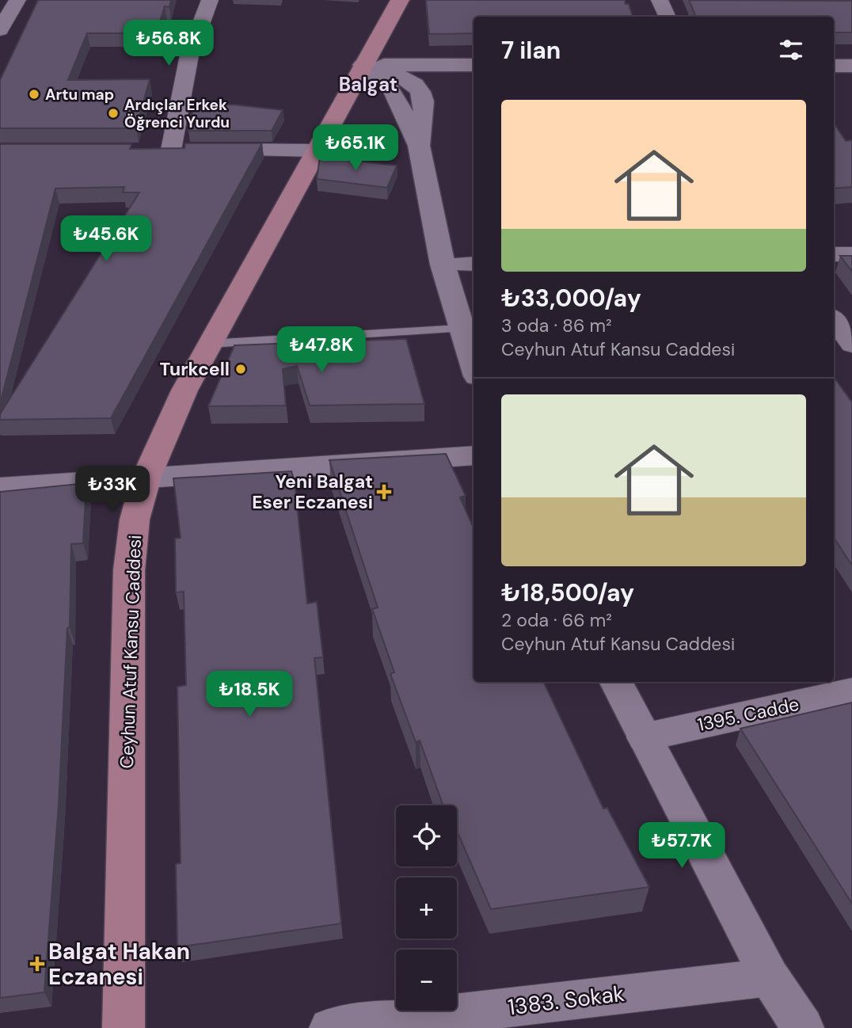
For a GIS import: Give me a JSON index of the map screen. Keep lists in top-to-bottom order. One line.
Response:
{"streets":{"main road":["Ceyhun Atuf Kansu Caddesi"],"street":["1395. Cadde","1383. Sokak"]},"districts":["Balgat"],"places":{"other":["Artu map","Ardıçlar Erkek Öğrenci Yurdu","Turkcell"],"health":["Yeni Balgat Eser Eczanesi","Balgat Hakan Eczanesi"]},"page":{"heading":"7 ilan","price":["₺56.8K","₺65.1K","₺45.6K","₺47.8K","₺33K","₺18.5K","₺57.7K"],"list":[{"name":"₺33,000/ay","note":"3 oda · 86 m² · Ceyhun Atuf Kansu Caddesi"},{"name":"₺18,500/ay","note":"2 oda · 66 m² · Ceyhun Atuf Kansu Caddesi"}],"map_buttons":["+","−"]}}
